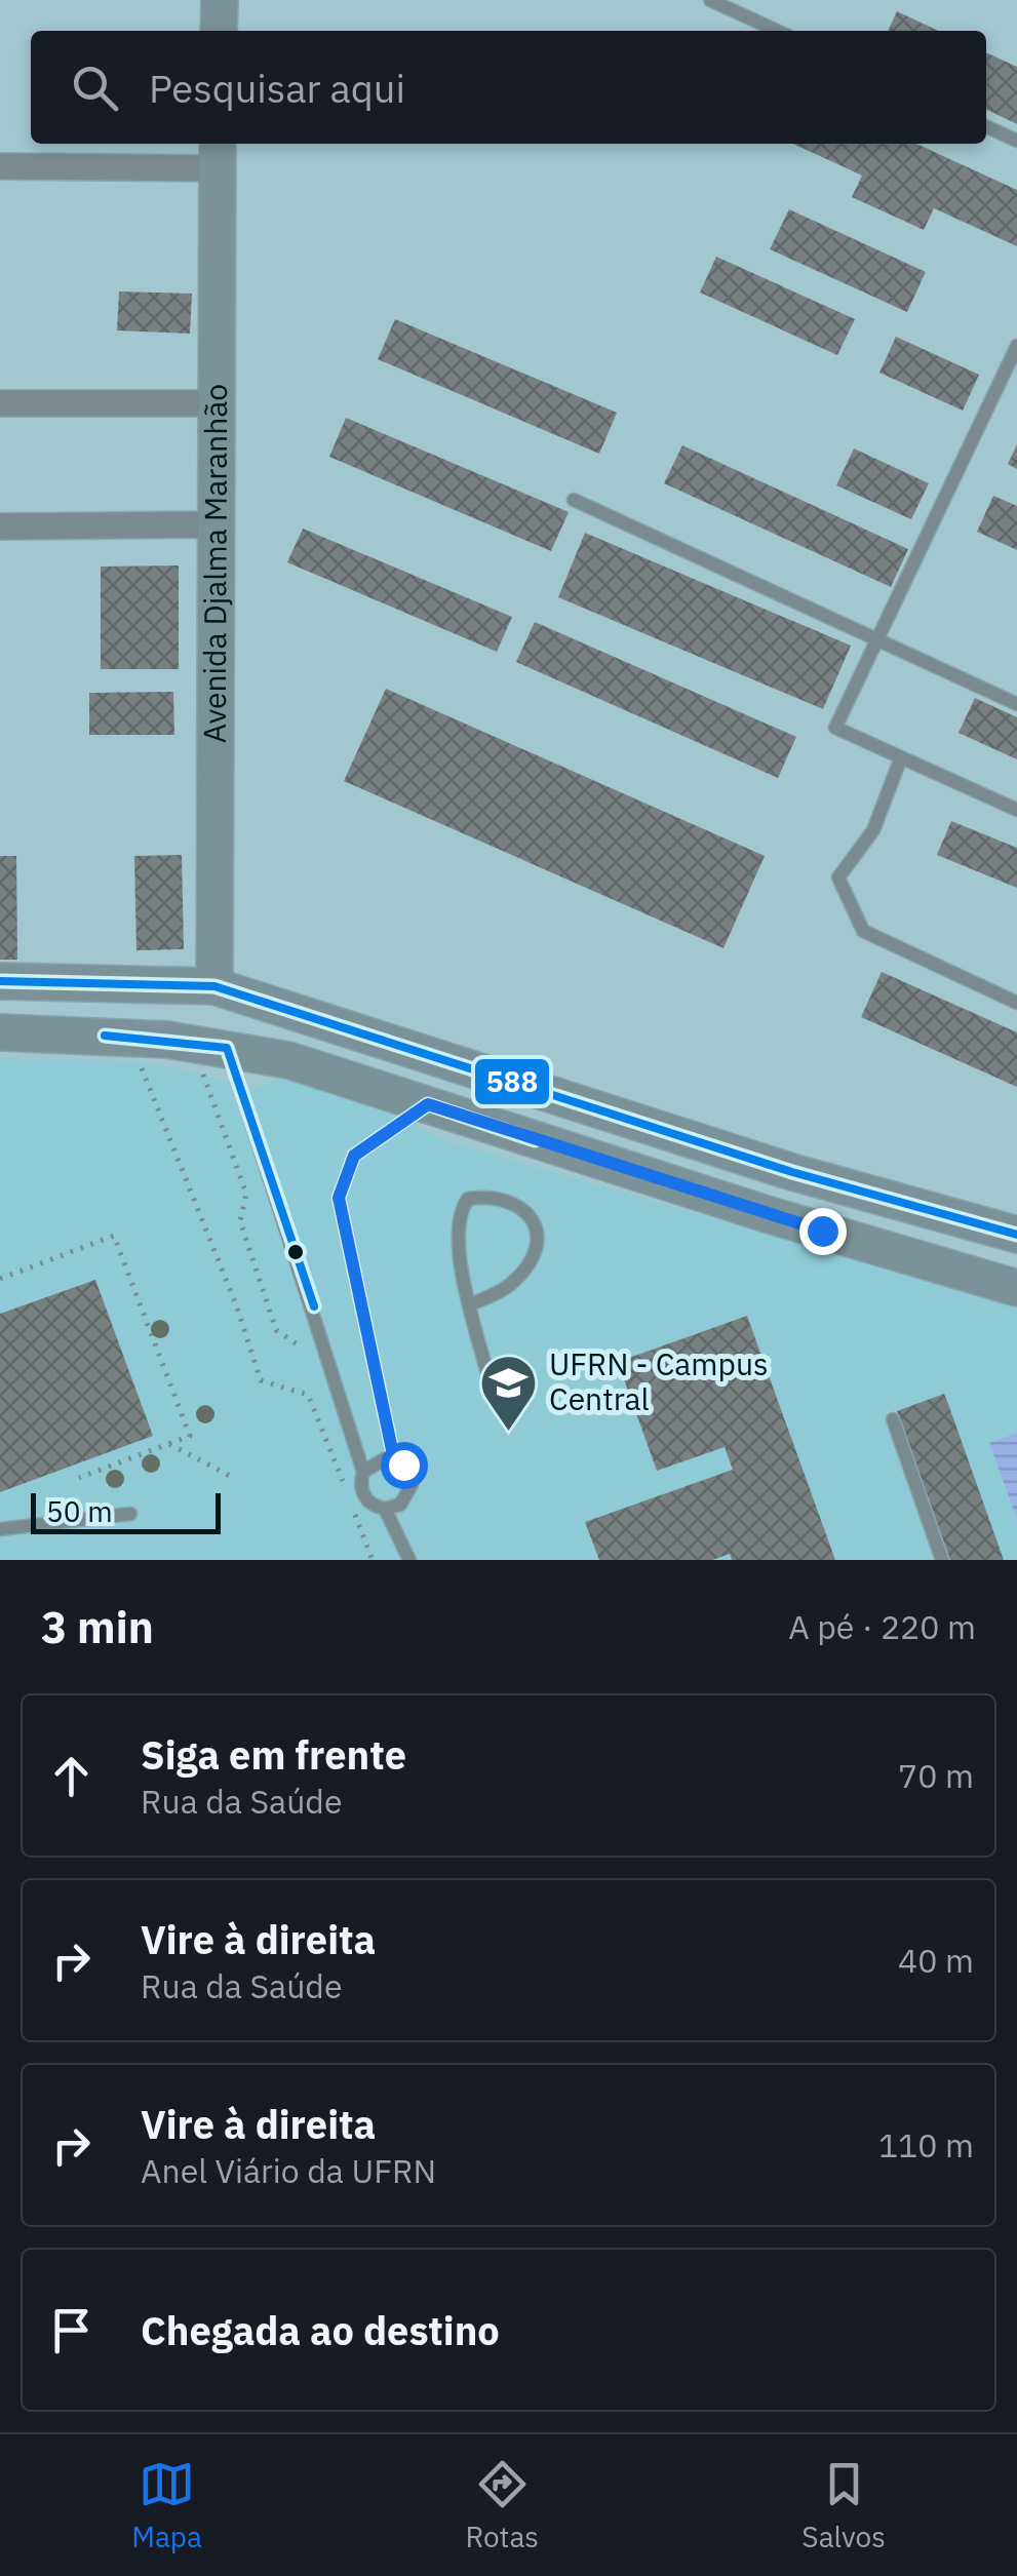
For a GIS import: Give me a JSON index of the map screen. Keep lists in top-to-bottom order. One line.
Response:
{"streets":{"main road":["Avenida Djalma Maranhão"]},"places":{"school or university":["UFRN - Campus Central"]},"lines":["transit line 588"],"scale_bar":"50 m","page":{"search":"Pesquisar aqui","scale":"50 m","heading":["3 min","A pé · 220 m"],"list":[["Siga em frente","Rua da Saúde","70 m"],["Vire à direita","Rua da Saúde","40 m"],["Vire à direita","Anel Viário da UFRN","110 m"],"Chegada ao destino"],"nav":["Mapa","Rotas","Salvos"]}}
